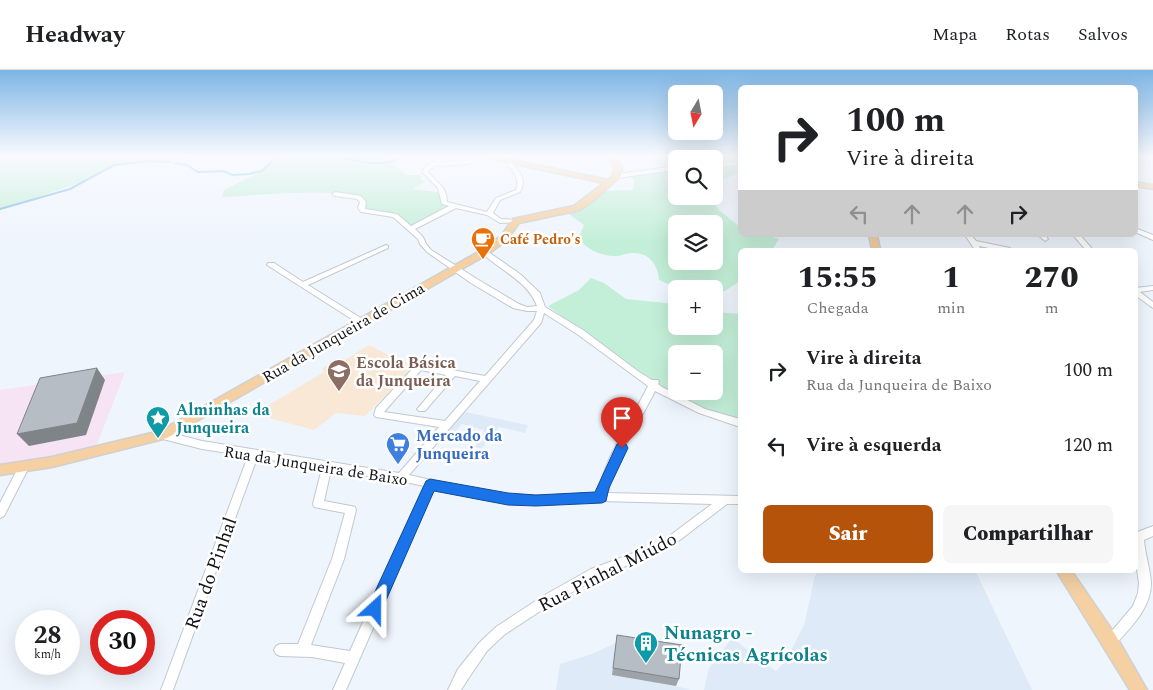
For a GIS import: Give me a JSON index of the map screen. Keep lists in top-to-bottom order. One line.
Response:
{"streets":{"main road":["Rua da Junqueira de Cima"],"street":["Rua da Junqueira de Baixo","Rua Pinhal Miúdo","Rua do Pinhal"]},"crossings":[["Rua da Junqueira de Cima","Rua da Junqueira de Baixo"],["Rua da Junqueira de Baixo","Rua Pinhal Miúdo"],["Rua da Junqueira de Baixo","Rua do Pinhal"]],"places":{"cafe":["Café Pedro's"],"school or university":["Escola Básica da Junqueira"],"place":["Alminhas da Junqueira"],"supermarket":["Mercado da Junqueira"],"building":["Nunagro - Técnicas Agrícolas"]},"north":"bottom","page":{"header":"Headway","nav":["Mapa","Rotas","Salvos"],"map_buttons":["+","−"],"turn":["100 m","Vire à direita"],"eta":["15:55","Chegada","1","min","270","m"],"list":[{"name":"Vire à direita","note":"Rua da Junqueira de Baixo","value":"100 m"},{"name":"Vire à esquerda","value":"120 m"}],"buttons":["Sair","Compartilhar"],"speed":"28 km/h","limit":"30"}}
